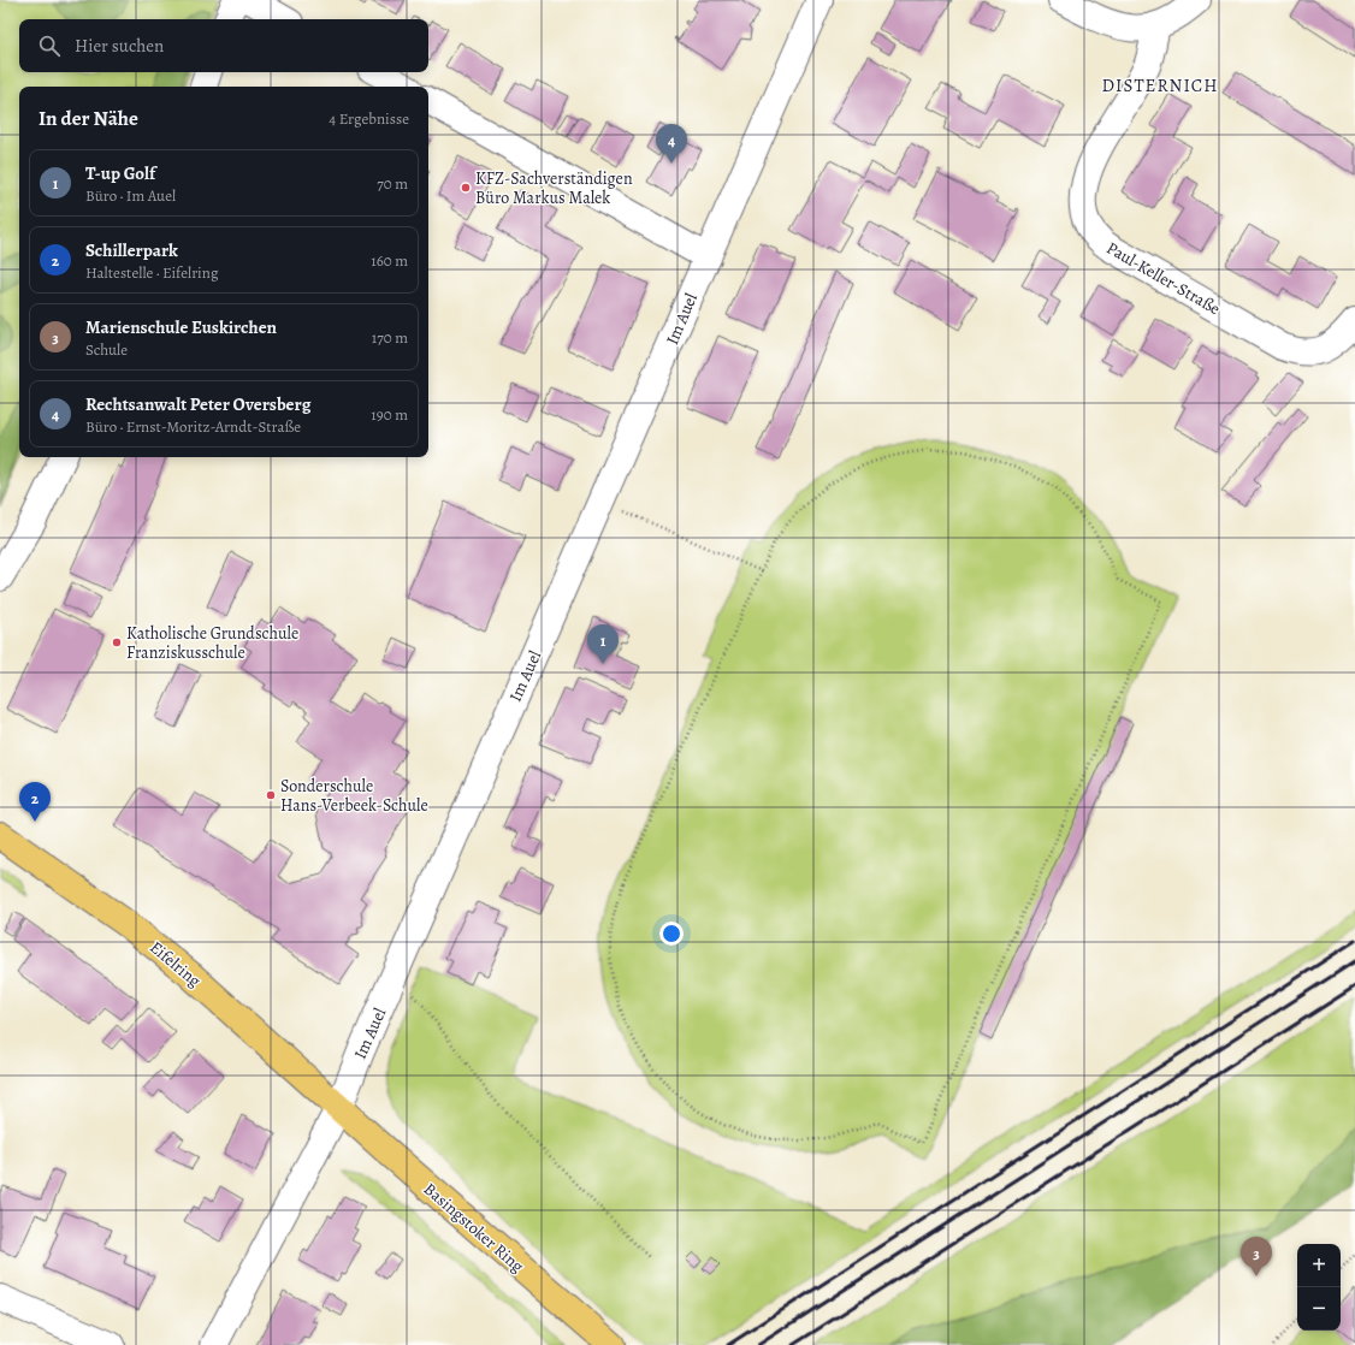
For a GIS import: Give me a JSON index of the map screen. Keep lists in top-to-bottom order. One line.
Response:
{"streets":{"main road":["Eifelring","Basingstoker Ring"],"street":["Paul-Keller-Straße","Im Auel"]},"crossings":[["Im Auel","Eifelring"],["Im Auel","Basingstoker Ring"],["Eifelring","Basingstoker Ring"]],"districts":["DISTERNICH"],"places":["KFZ-Sachverständigen Büro Markus Malek","Katholische Grundschule Franziskusschule","Sonderschule Hans-Verbeek-Schule"],"page":{"search":"Hier suchen","heading":["In der Nähe","4 Ergebnisse"],"pins":["4","1","2","3"],"list":[{"mark":"1","name":"T-up Golf","note":"Büro · Im Auel","value":"70 m"},{"mark":"2","name":"Schillerpark","note":"Haltestelle · Eifelring","value":"160 m"},{"mark":"3","name":"Marienschule Euskirchen","note":"Schule","value":"170 m"},{"mark":"4","name":"Rechtsanwalt Peter Oversberg","note":"Büro · Ernst-Moritz-Arndt-Straße","value":"190 m"}],"map_buttons":["+","−"]}}
